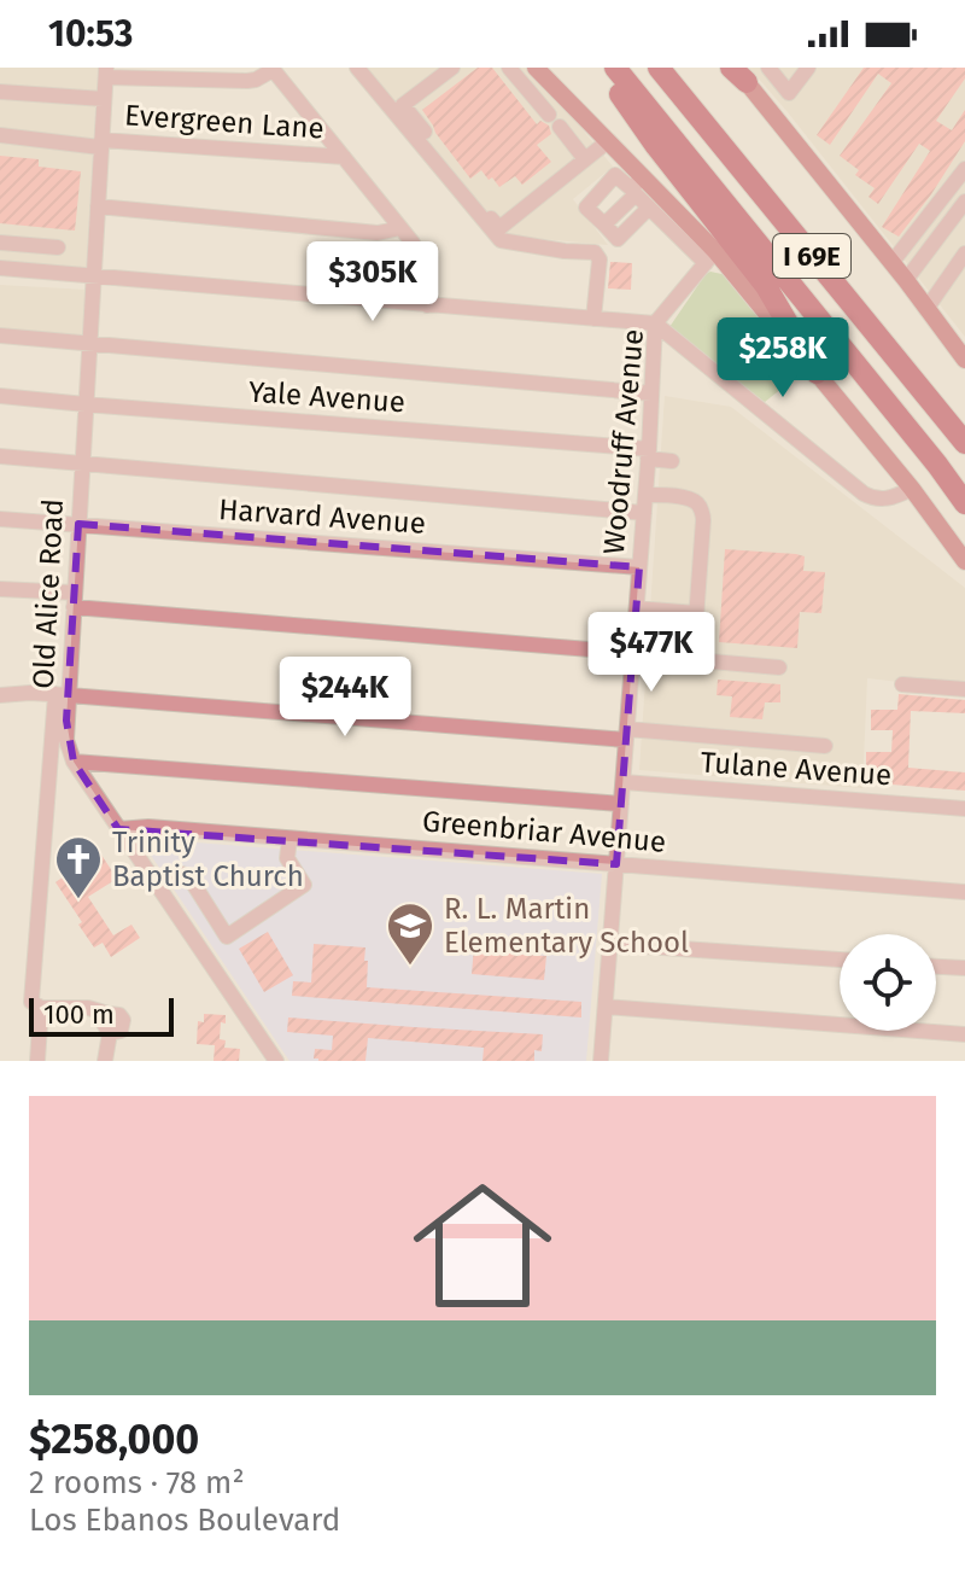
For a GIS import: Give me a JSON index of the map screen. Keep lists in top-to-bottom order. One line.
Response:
{"streets":{"highway":["I 69E"],"street":["Evergreen Lane","Yale Avenue","Woodruff Avenue","Harvard Avenue","Old Alice Road","Tulane Avenue","Greenbriar Avenue"]},"crossings":[["Evergreen Lane","Old Alice Road"],["Yale Avenue","Woodruff Avenue"],["Yale Avenue","Old Alice Road"],["Woodruff Avenue","Harvard Avenue"],["Woodruff Avenue","Tulane Avenue"],["Woodruff Avenue","Greenbriar Avenue"],["Harvard Avenue","Old Alice Road"],["Old Alice Road","Greenbriar Avenue"]],"places":{"church":["Trinity Baptist Church"],"school or university":["R. L. Martin Elementary School"]},"scale_bar":"100 m","page":{"status":"10:53","price":["$305K","$258K","$477K","$244K"],"scale":"100 m","list":[{"name":"$258,000","note":"2 rooms · 78 m² · Los Ebanos Boulevard"}]}}
